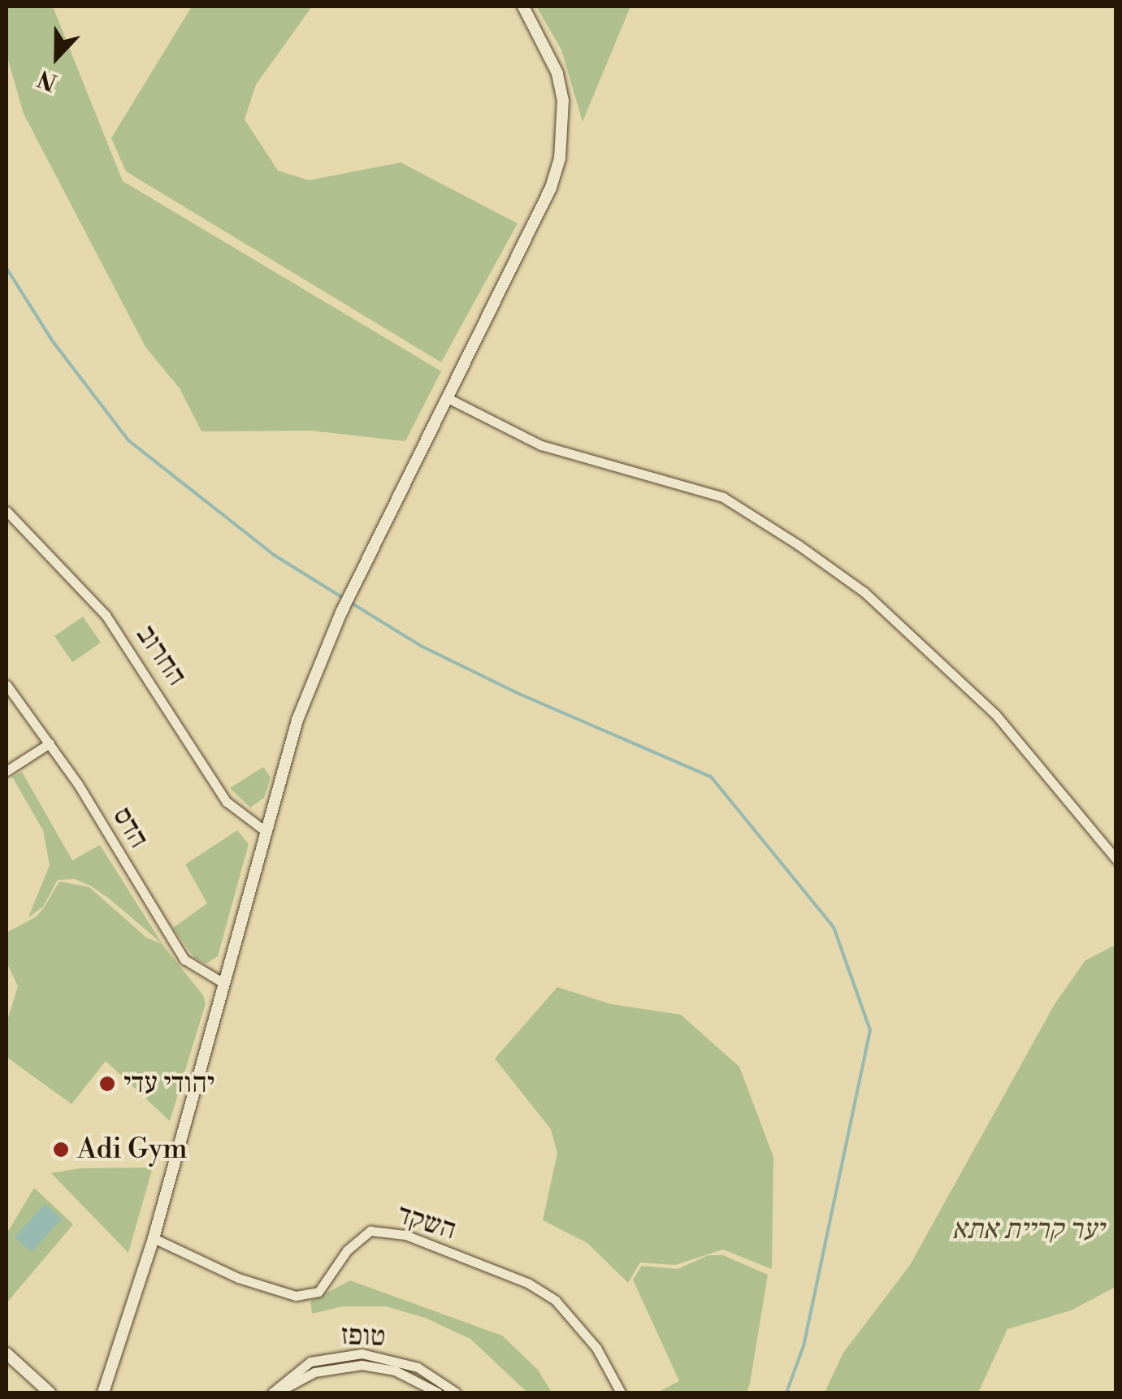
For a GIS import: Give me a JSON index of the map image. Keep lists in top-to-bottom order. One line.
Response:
{"streets":{"street":["החרוב","הדס","השקד","טופז"]},"parks":["יער קריית אתא"],"places":["יהודי עדי","Adi Gym"],"north":"bottom"}
